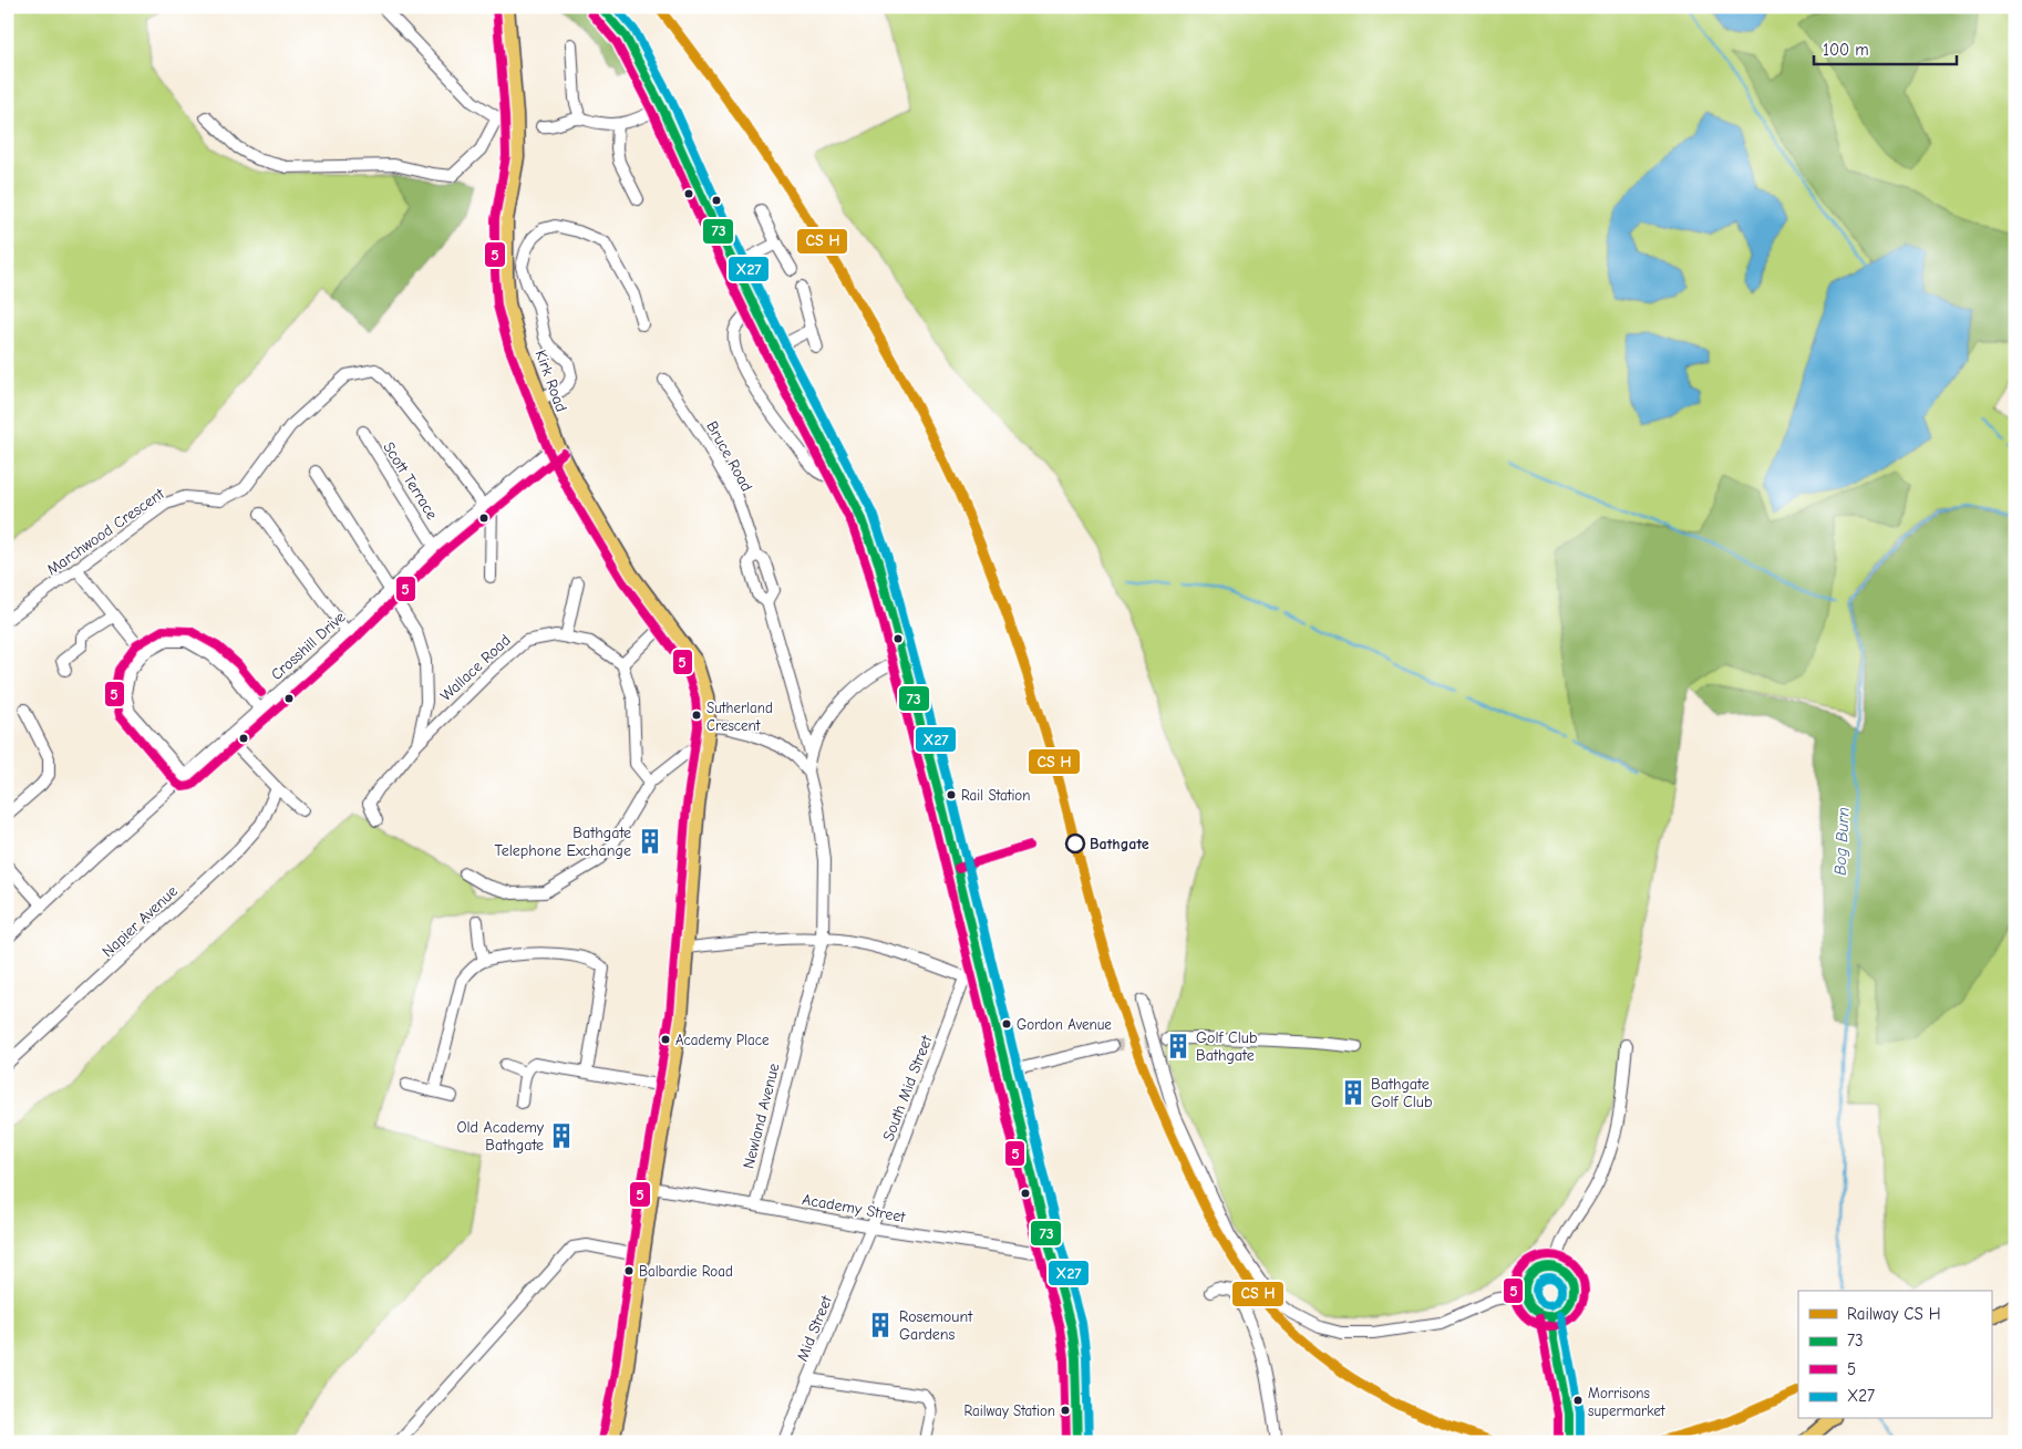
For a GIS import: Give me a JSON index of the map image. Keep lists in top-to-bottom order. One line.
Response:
{"streets":{"main road":["Kirk Road"],"street":["Bruce Road","Scott Terrace","Marchwood Crescent","Crosshill Drive","Wallace Road","Napier Avenue","South Mid Street","Newland Avenue","Academy Street","Mid Street"]},"crossings":[["Kirk Road","Crosshill Drive"],["Kirk Road","Academy Street"],["Scott Terrace","Crosshill Drive"],["Marchwood Crescent","Crosshill Drive"],["South Mid Street","Academy Street"],["South Mid Street","Mid Street"],["Newland Avenue","Academy Street"],["Academy Street","Mid Street"]],"water":["Bog Burn"],"places":{"other":["Sutherland Crescent","Rail Station","Bathgate","Gordon Avenue","Academy Place","Balbardie Road","Morrisons supermarket","Railway Station"],"building":["Bathgate Telephone Exchange","Golf Club Bathgate","Bathgate Golf Club","Old Academy Bathgate","Rosemount Gardens"]},"lines":["transit line 73","transit line X27","transit line 5"],"legend":["Railway CS H","73","5","X27"],"scale_bar":"100 m"}
